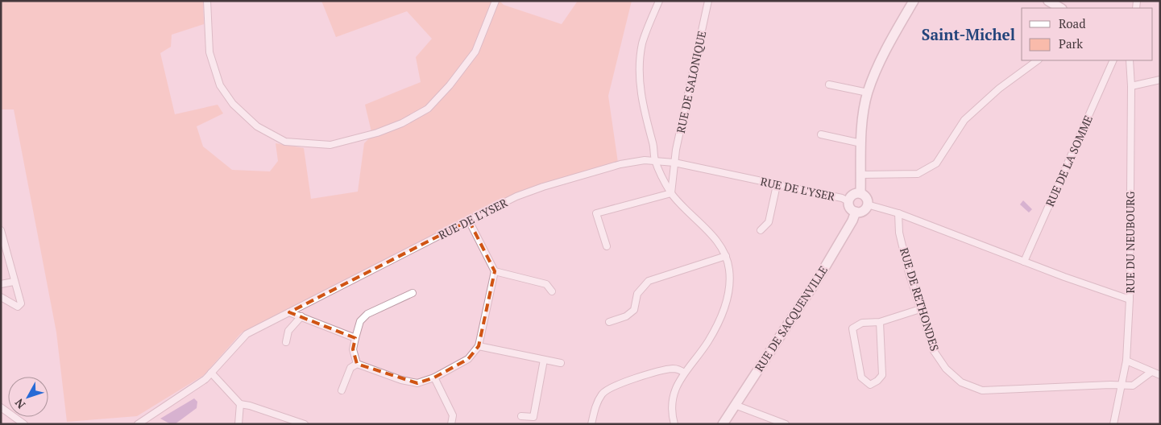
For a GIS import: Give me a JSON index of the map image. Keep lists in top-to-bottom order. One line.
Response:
{"streets":{"street":["RUE DE SALONIQUE","RUE DE LA SOMME","RUE DE L'YSER","RUE DU NEUBOURG","RUE DE RETHONDES","RUE DE SACQUENVILLE"]},"crossings":[["RUE DE SALONIQUE","RUE DE L'YSER"],["RUE DE L'YSER","RUE DE SACQUENVILLE"],["RUE DU NEUBOURG","RUE DE RETHONDES"]],"districts":["Saint-Michel"],"legend":["Road","Park"],"north":"bottom left"}
